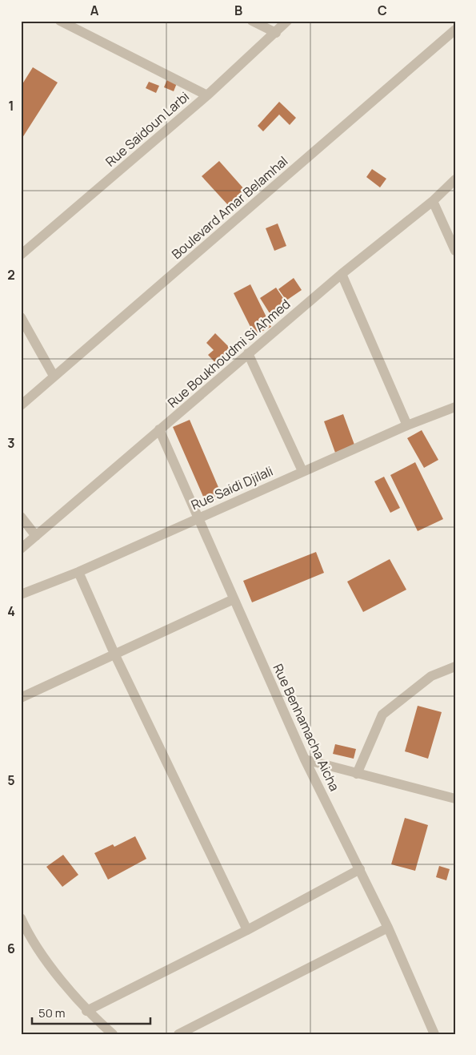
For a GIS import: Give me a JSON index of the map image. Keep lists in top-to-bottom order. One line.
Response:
{"streets":{"street":["Rue Saidoun Larbi","Boulevard Amar Belamhal","Rue Boukhoudmi Si Ahmed","Rue Saidi Djilali","Rue Benhamacha Aicha"]},"crossings":[["Rue Boukhoudmi Si Ahmed","Rue Benhamacha Aicha"],["Rue Saidi Djilali","Rue Benhamacha Aicha"]],"scale_bar":"50 m","grid":{"columns":["A","B","C"],"rows":["1","2","3","4","5","6"]}}
